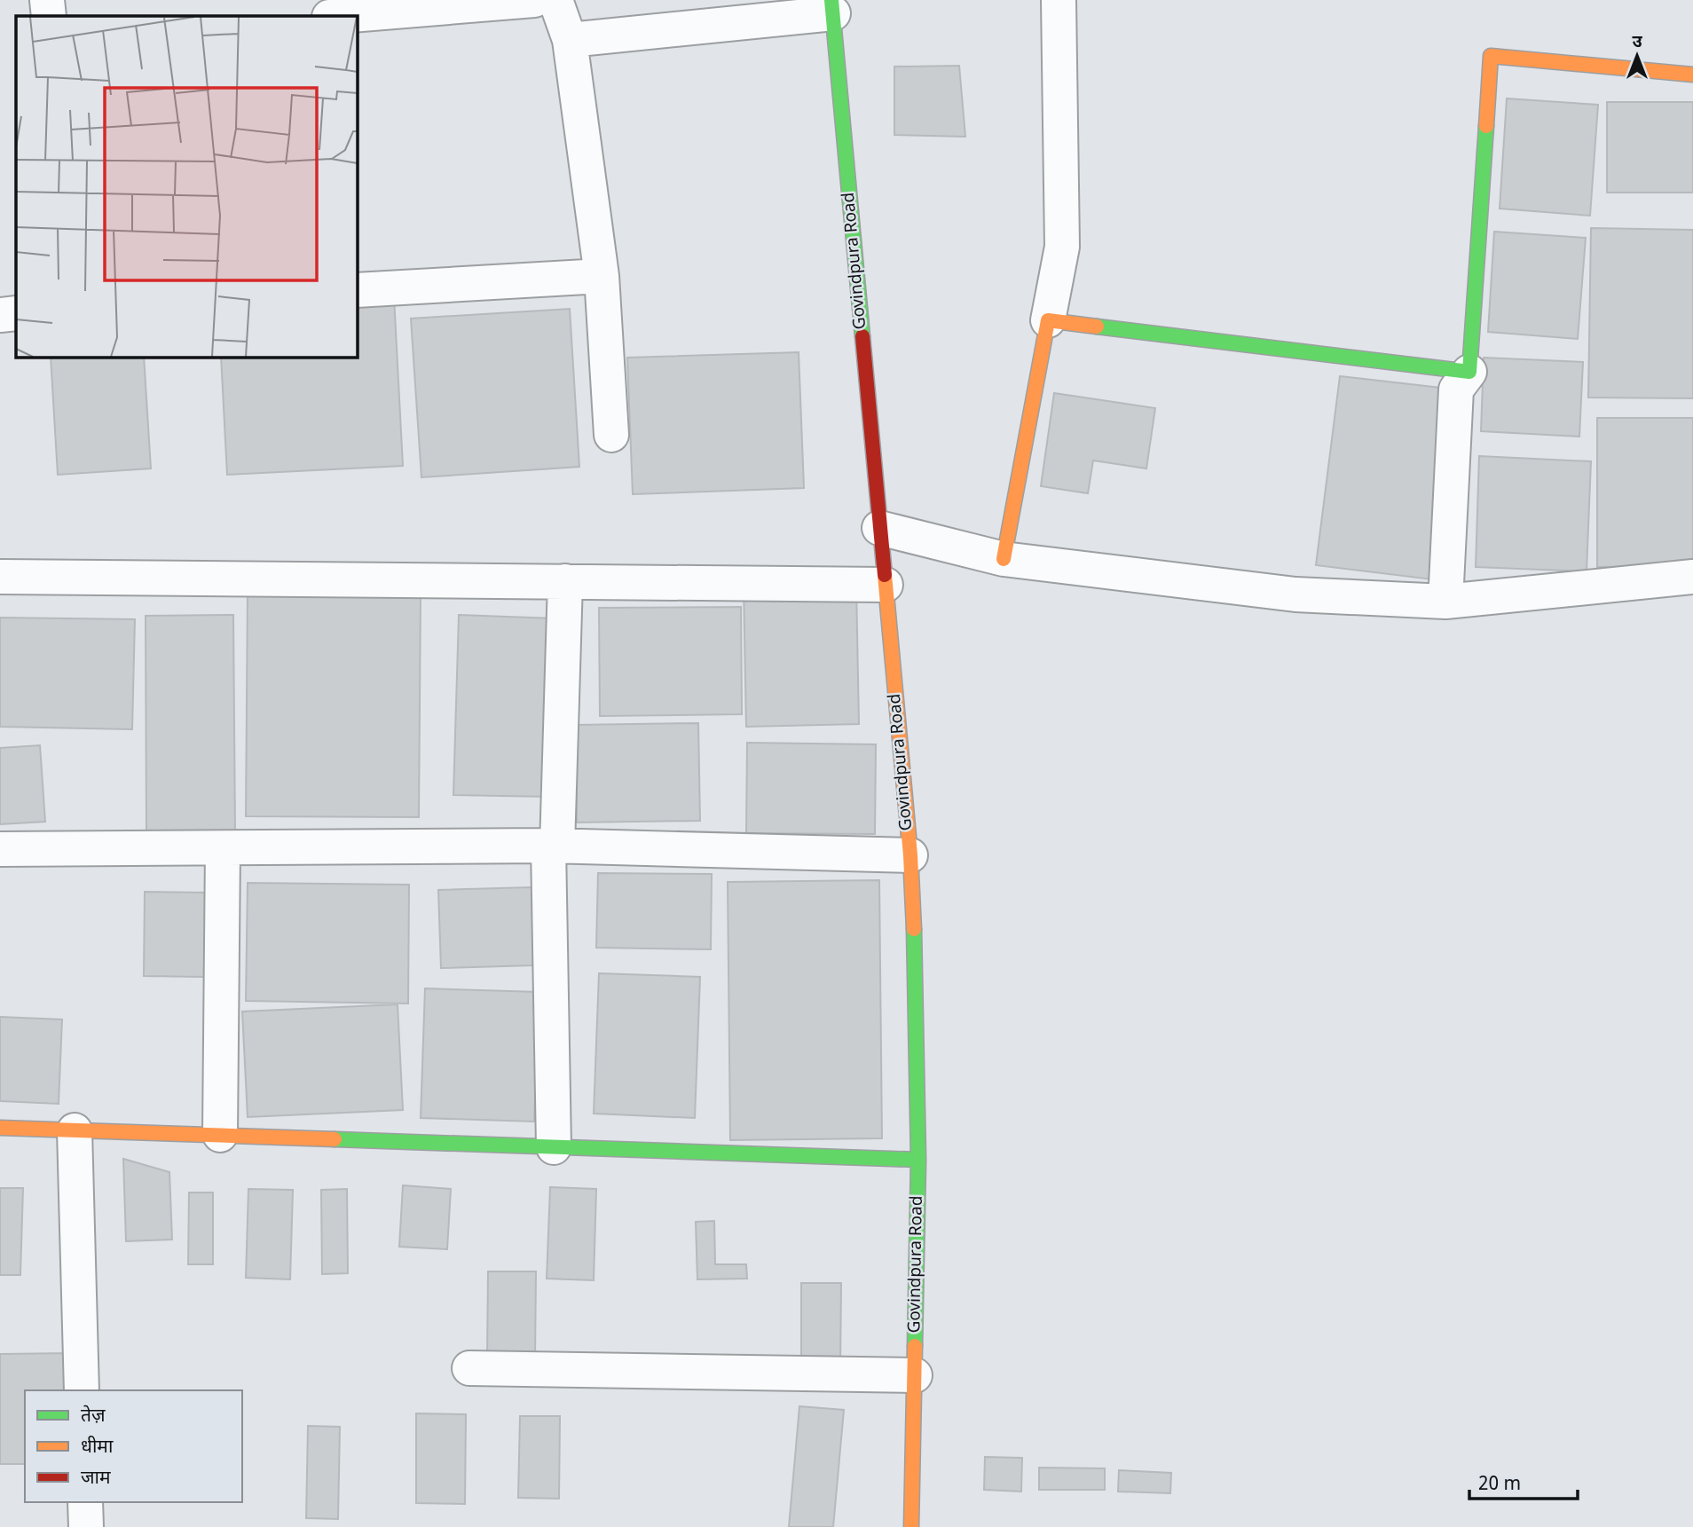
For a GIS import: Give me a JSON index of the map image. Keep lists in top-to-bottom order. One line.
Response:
{"streets":{"street":["Govindpura Road"]},"legend":["तेज़","धीमा","जाम"],"scale_bar":"20 m","north":"top"}
